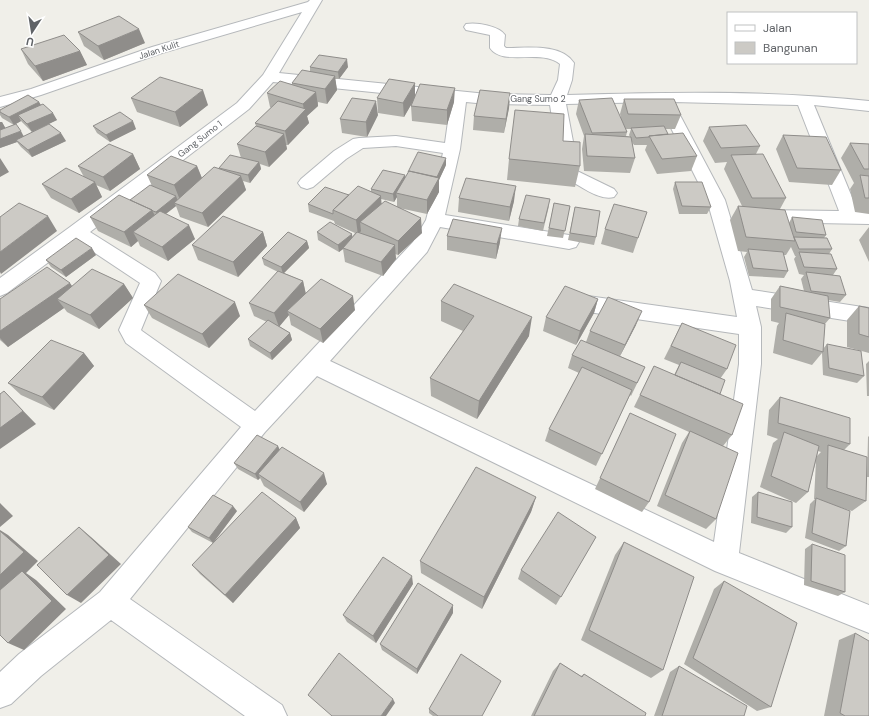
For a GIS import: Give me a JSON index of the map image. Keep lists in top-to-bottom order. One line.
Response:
{"streets":{"street":["Jalan Kulit","Gang Sumo 2","Gang Sumo 1"]},"crossings":[["Jalan Kulit","Gang Sumo 1"],["Gang Sumo 2","Gang Sumo 1"]],"legend":["Jalan","Bangunan"],"north":"bottom"}
